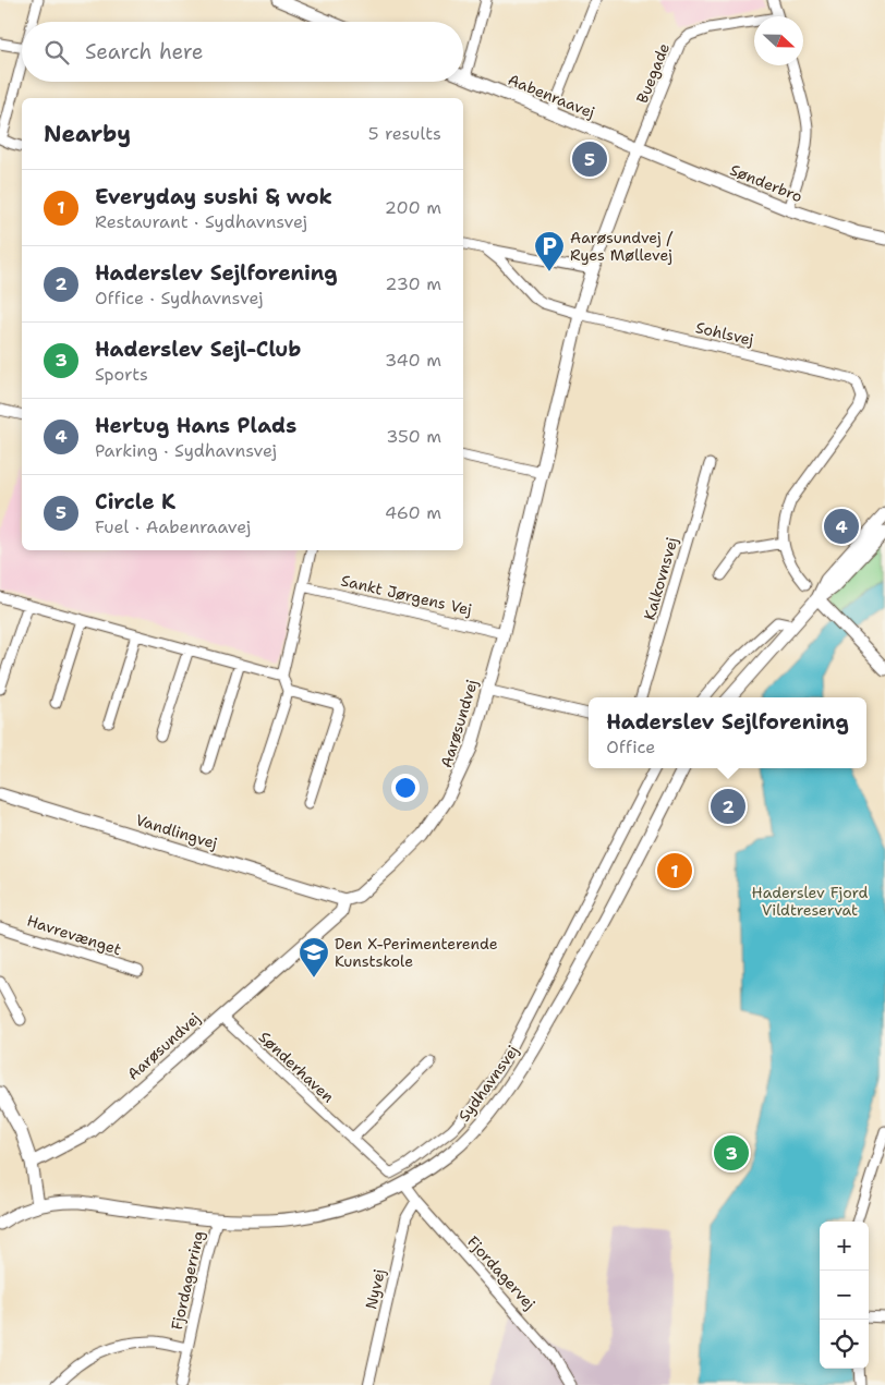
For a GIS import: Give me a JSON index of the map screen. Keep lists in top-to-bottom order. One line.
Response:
{"streets":{"street":["Buegade","Aabenraavej","Sønderbro","Sohlsvej","Kalkovnsvej","Sankt Jørgens Vej","Aarøsundvej","Vandlingvej","Havrevænget","Sønderhaven","Sydhavnsvej","Fjordagervej","Fjordagerring","Nyvej"]},"crossings":[["Buegade","Aabenraavej"],["Buegade","Sønderbro"],["Buegade","Aarøsundvej"],["Aabenraavej","Sønderbro"],["Aabenraavej","Aarøsundvej"],["Sønderbro","Aarøsundvej"],["Sohlsvej","Aarøsundvej"],["Sankt Jørgens Vej","Aarøsundvej"],["Aarøsundvej","Vandlingvej"],["Aarøsundvej","Sønderhaven"],["Sønderhaven","Sydhavnsvej"],["Sydhavnsvej","Fjordagervej"],["Sydhavnsvej","Fjordagerring"],["Fjordagervej","Nyvej"]],"parks":["Haderslev Fjord Vildtreservat"],"places":{"parking":["Aarøsundvej / Ryes Møllevej"],"school or university":["Den X-Perimenterende Kunstskole"]},"north":"right","page":{"search":"Search here","heading":["Nearby","5 results"],"pins":["5","4","2","1","3"],"list":[{"mark":"1","name":"Everyday sushi & wok","note":"Restaurant · Sydhavnsvej","value":"200 m"},{"mark":"2","name":"Haderslev Sejlforening","note":"Office · Sydhavnsvej","value":"230 m"},{"mark":"3","name":"Haderslev Sejl-Club","note":"Sports","value":"340 m"},{"mark":"4","name":"Hertug Hans Plads","note":"Parking · Sydhavnsvej","value":"350 m"},{"mark":"5","name":"Circle K","note":"Fuel · Aabenraavej","value":"460 m"}],"popup":["Haderslev Sejlforening","Office"],"map_buttons":["+","−"]}}
